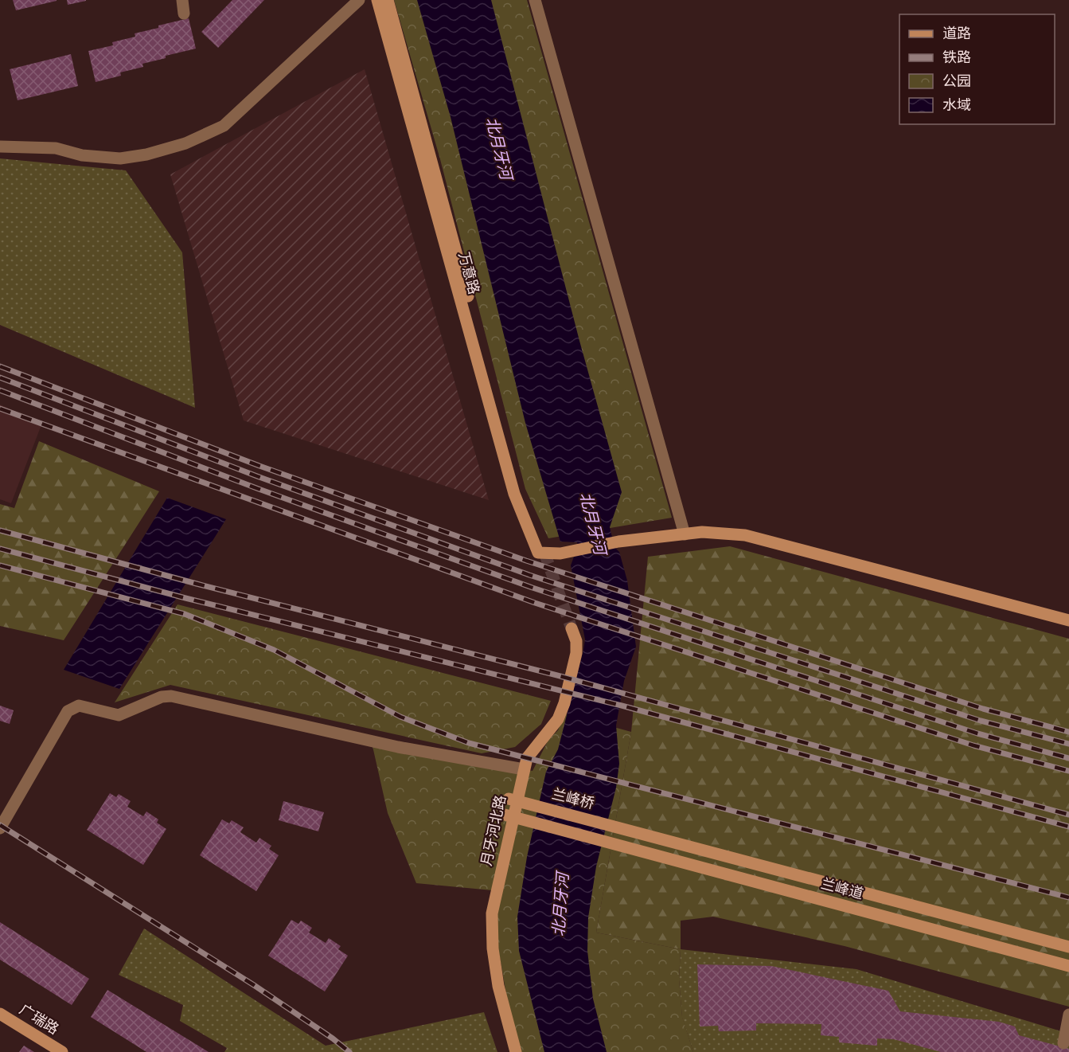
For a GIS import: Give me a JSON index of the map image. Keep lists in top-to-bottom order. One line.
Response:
{"streets":{"street":["万意路","兰峰桥","月牙河北路","兰峰道","广瑞路"]},"crossings":[["兰峰桥","月牙河北路"],["兰峰桥","兰峰道"],["月牙河北路","兰峰道"]],"water":["北月牙河"],"legend":["道路","铁路","公园","水域"]}
